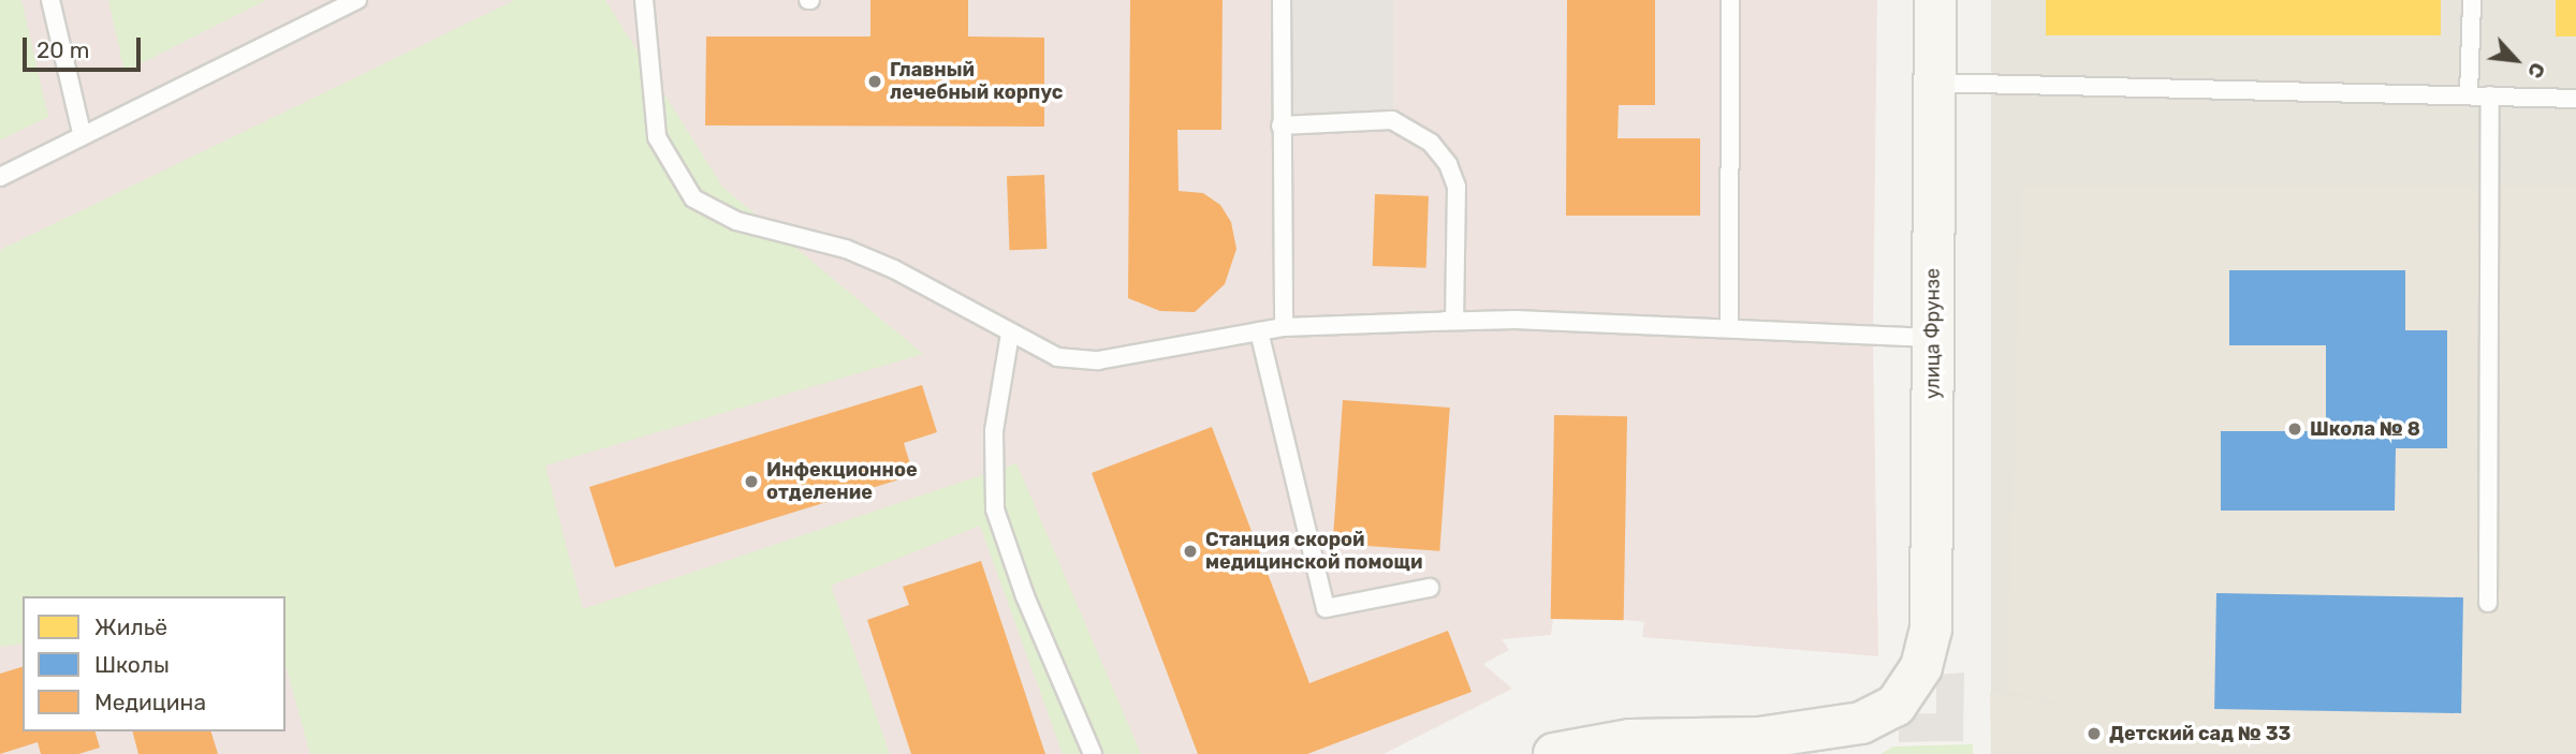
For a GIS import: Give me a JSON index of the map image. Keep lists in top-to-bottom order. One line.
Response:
{"streets":{"street":["улица Фрунзе"]},"places":["Главный лечебный корпус","Школа № 8","Инфекционное отделение","Станция скорой медицинской помощи","Детский сад № 33"],"legend":["Жильё","Школы","Медицина"],"scale_bar":"20 m","north":"bottom right"}
